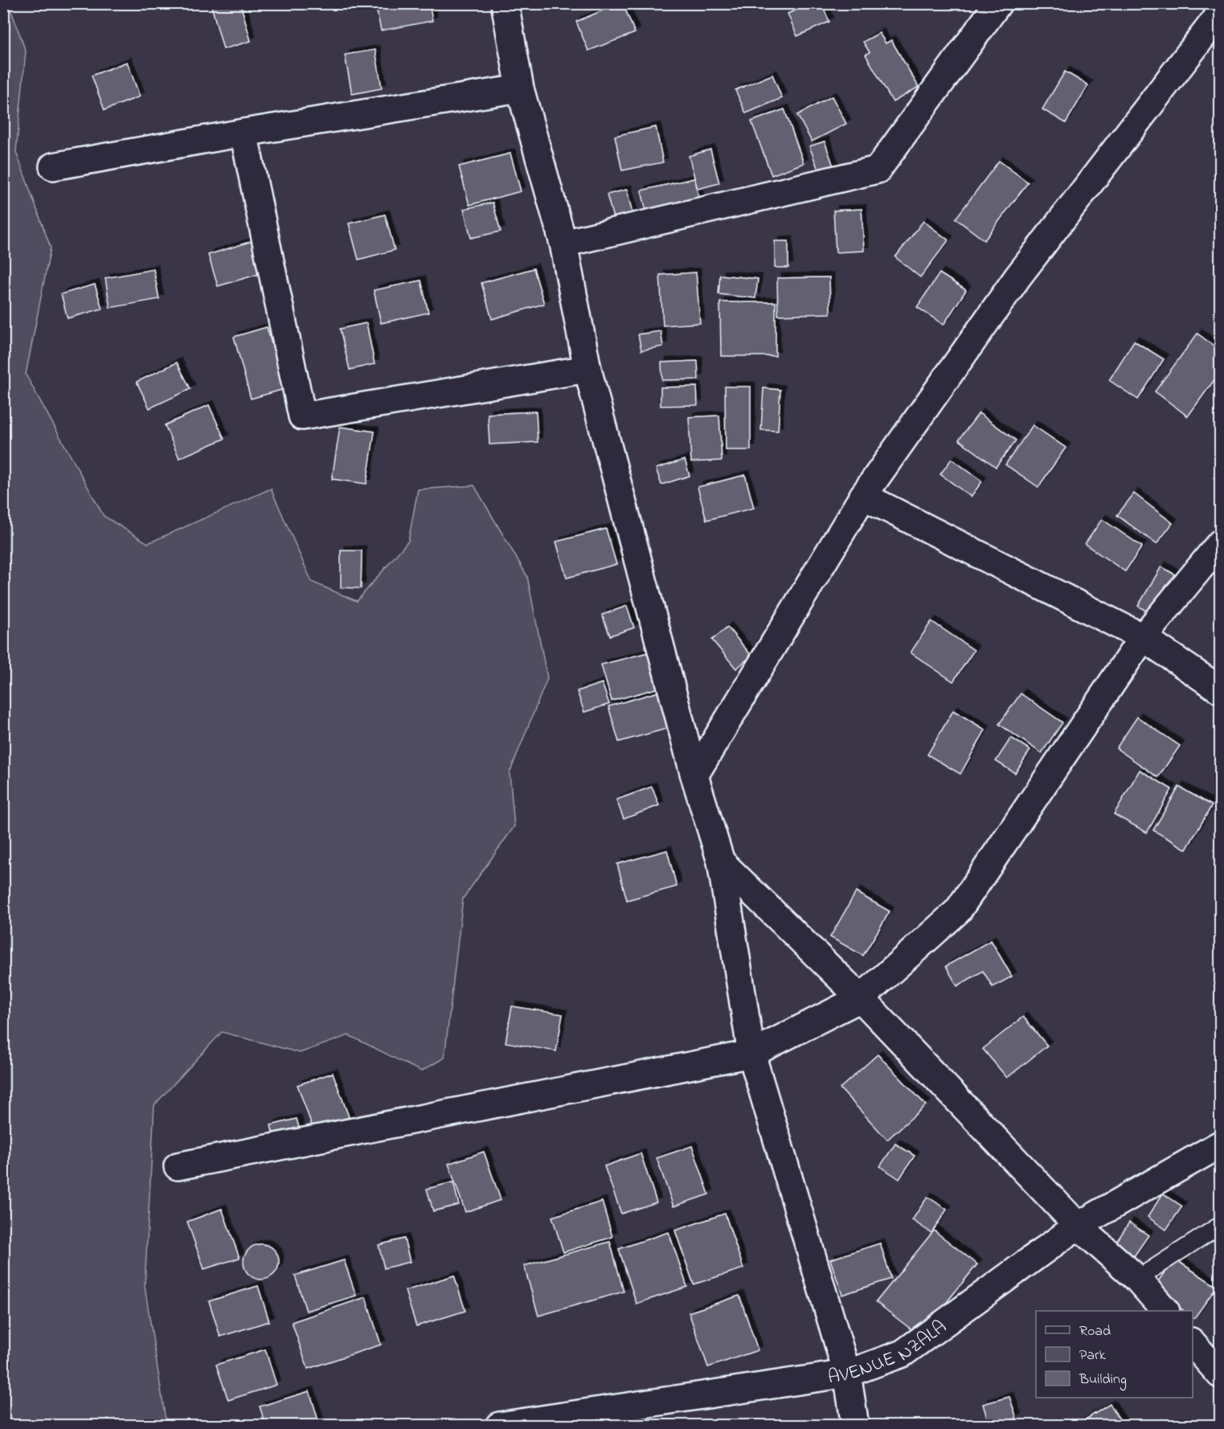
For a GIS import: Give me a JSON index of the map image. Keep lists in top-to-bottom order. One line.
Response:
{"streets":{"street":["AVENUE NZALA"]},"legend":["Road","Park","Building"]}
